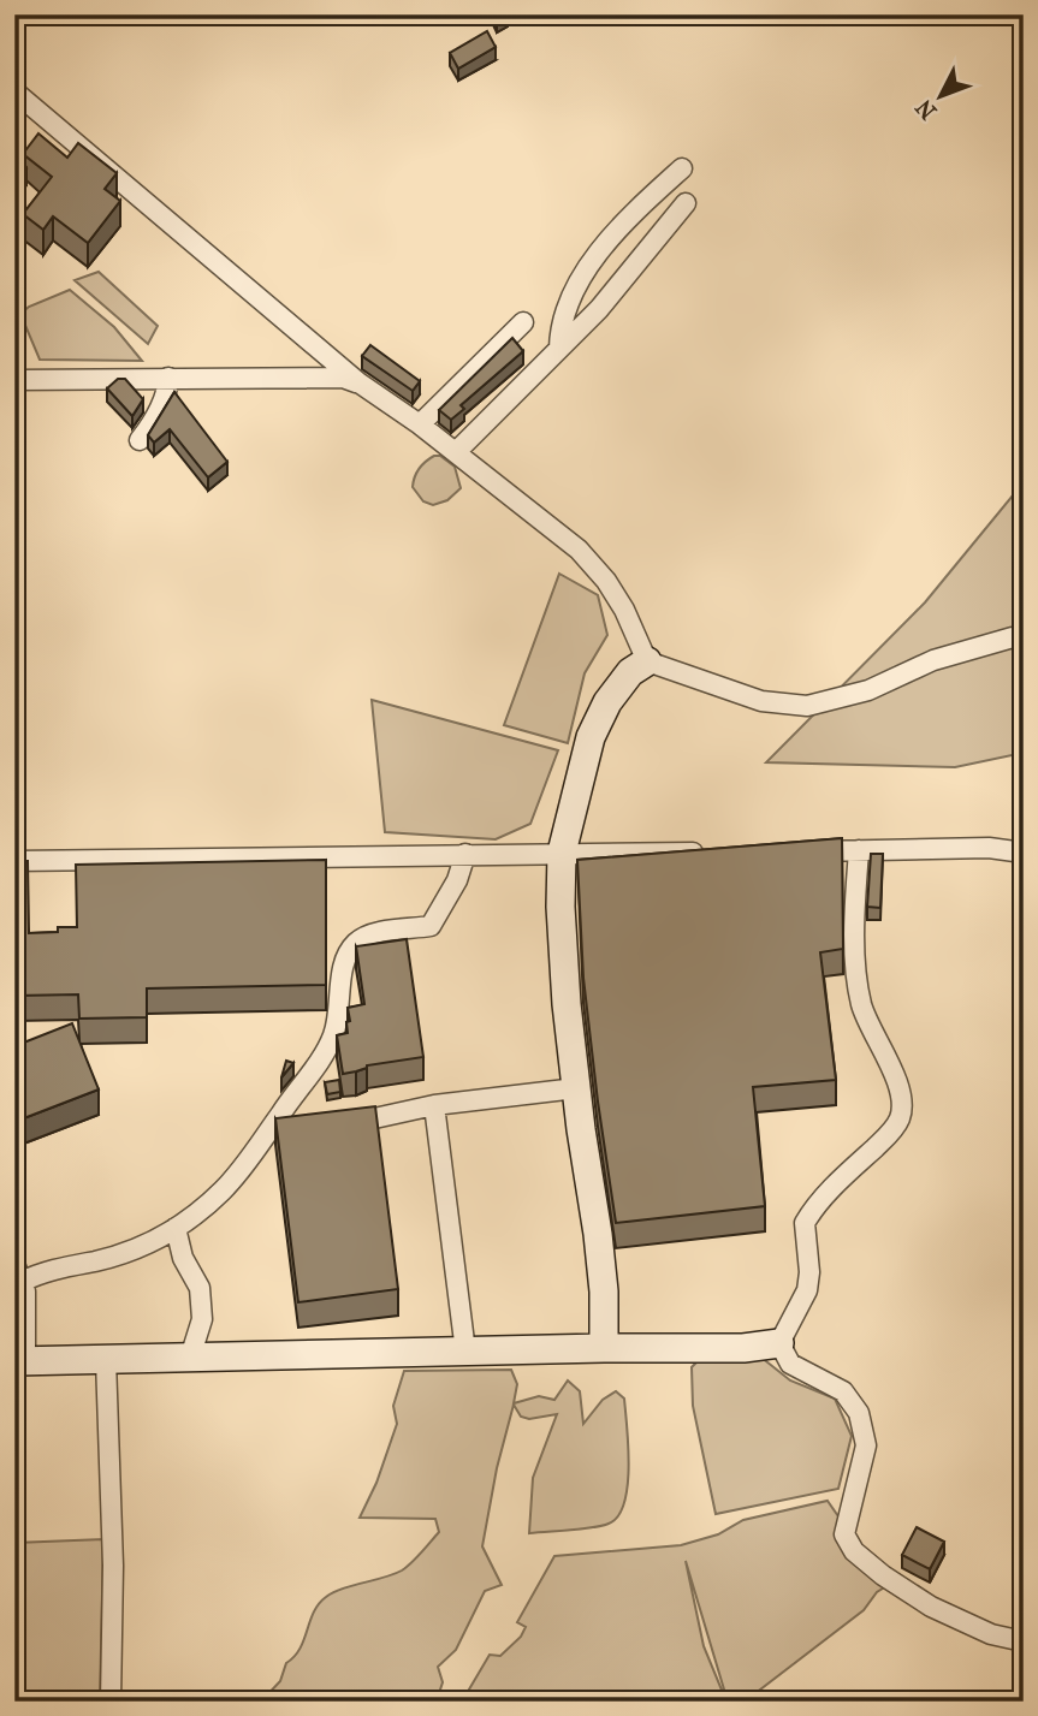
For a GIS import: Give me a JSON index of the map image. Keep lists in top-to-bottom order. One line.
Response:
{"north":"bottom left"}
